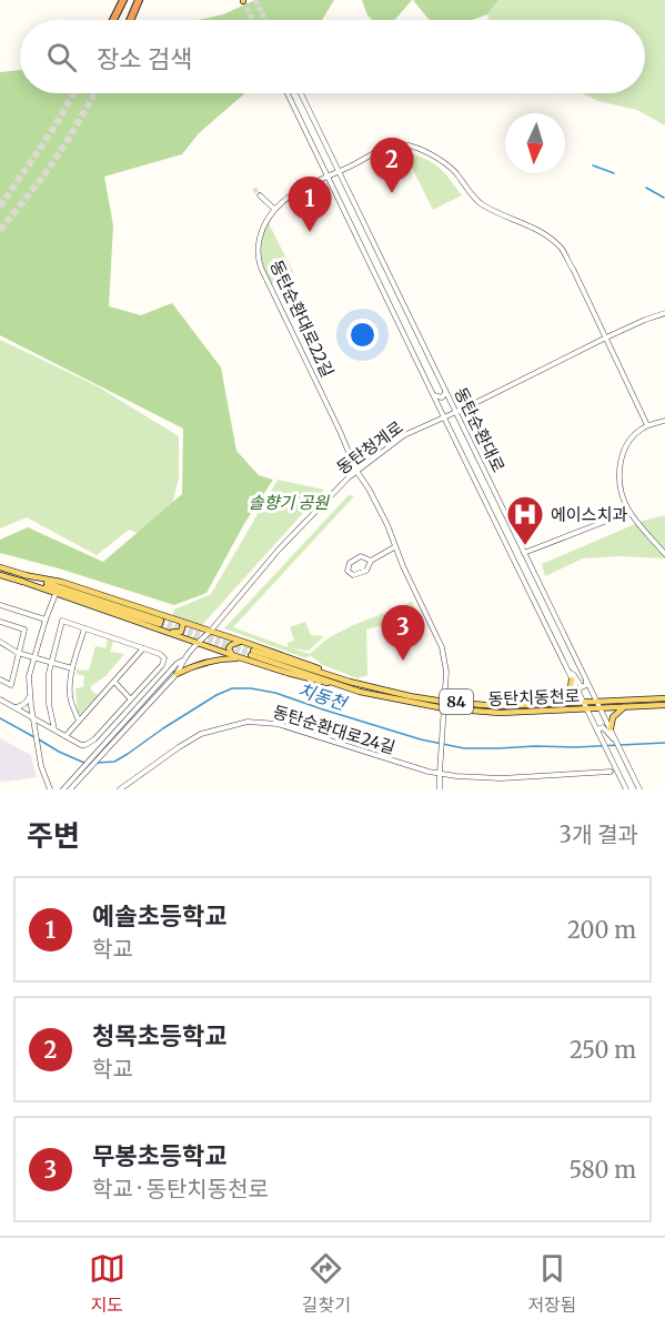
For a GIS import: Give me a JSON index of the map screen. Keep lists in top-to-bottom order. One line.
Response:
{"streets":{"main road":["동탄치동천로","84"],"street":["동탄순환대로22길","동탄순환대로","동탄청계로","동탄순환대로24길"]},"crossings":[["동탄순환대로22길","동탄순환대로"],["동탄순환대로22길","동탄청계로"],["동탄순환대로22길","동탄치동천로"],["동탄순환대로","동탄청계로"],["동탄순환대로","동탄치동천로"]],"water":["치동천"],"parks":["솔향기 공원"],"places":{"hospital":["에이스치과"]},"north":"bottom","page":{"search":"장소 검색","pins":["2","1","3"],"heading":["주변","3개 결과"],"list":[{"mark":"1","name":"예솔초등학교","note":"학교","value":"200 m"},{"mark":"2","name":"청목초등학교","note":"학교","value":"250 m"},{"mark":"3","name":"무봉초등학교","note":"학교 · 동탄치동천로","value":"580 m"}],"nav":["지도","길찾기","저장됨"]}}
